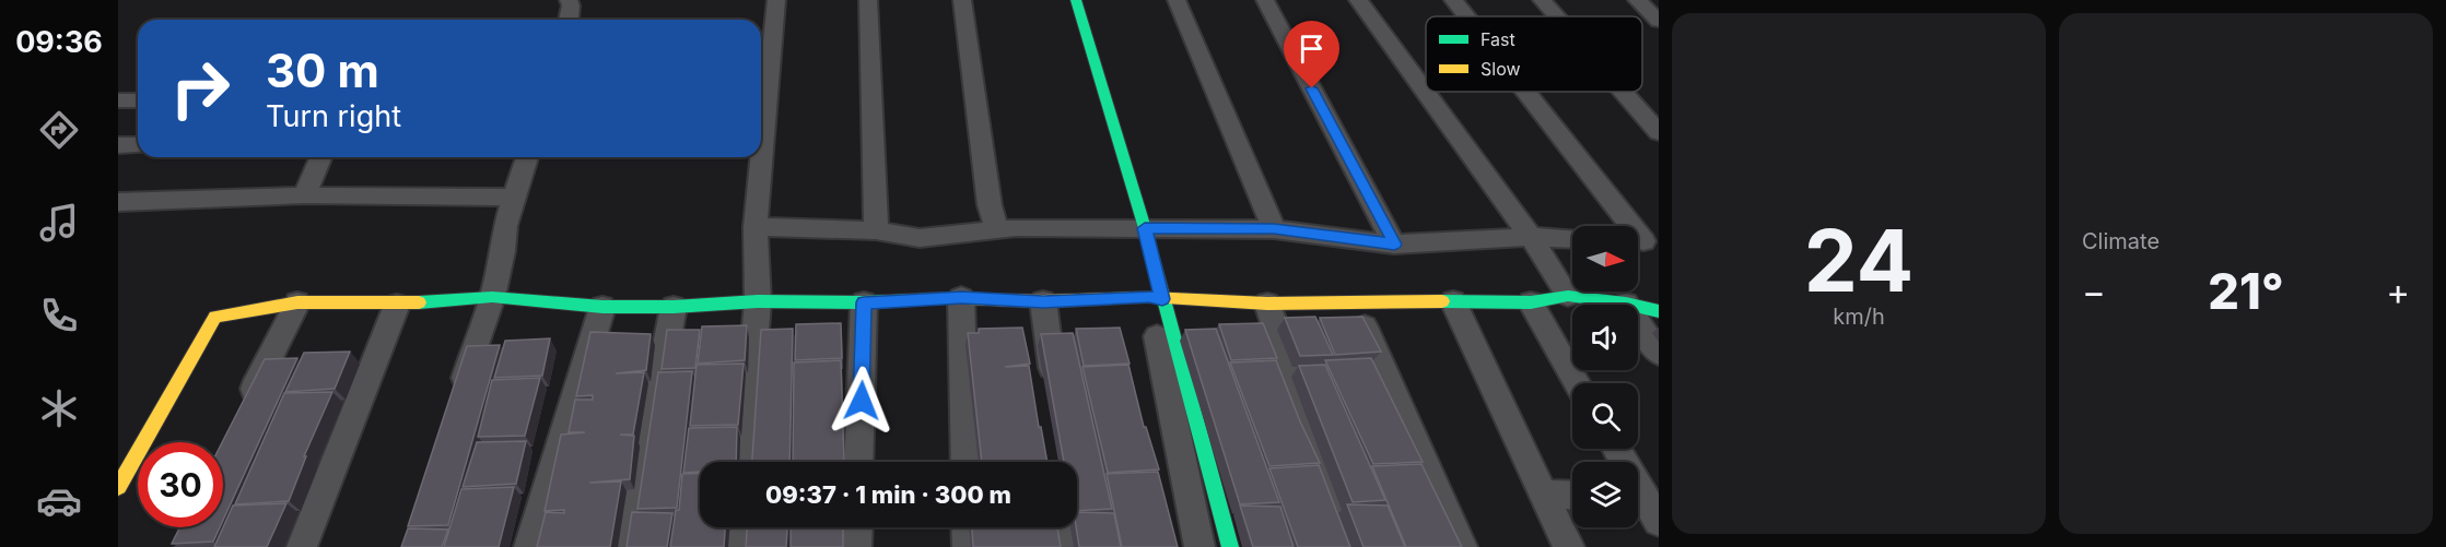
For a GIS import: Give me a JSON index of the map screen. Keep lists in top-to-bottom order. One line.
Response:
{"legend":["Fast","Slow"],"north":"right","page":{"tabs":"09:36","tile":[["24","km/h"],"Climate"],"turn":["30 m","Turn right"],"heat":["−","21°","+"],"limit":"30","trip":"09:37 · 1 min · 300 m"}}
